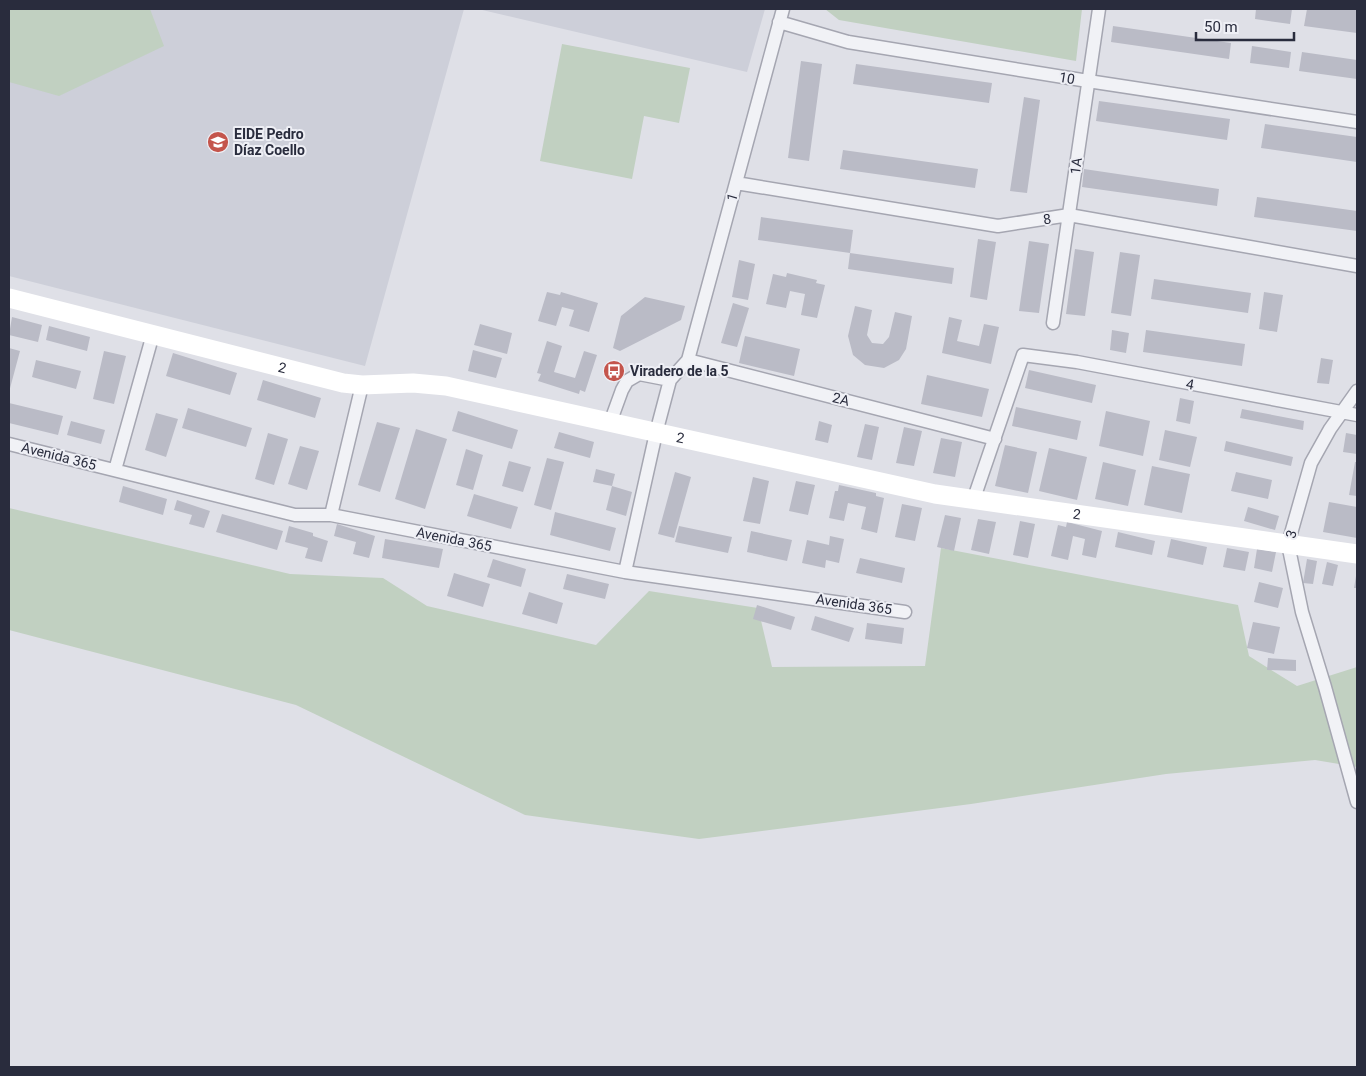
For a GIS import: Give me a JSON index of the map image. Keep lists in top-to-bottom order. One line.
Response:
{"streets":{"street":["10","1A","1","8","2","4","2A","Avenida 365","3"]},"crossings":[["10","1A"],["10","1"],["1A","8"],["1","8"],["1","2"],["1","2A"],["1","Avenida 365"],["2","3"],["4","2A"],["4","3"]],"places":{"school or university":["EIDE Pedro Díaz Coello"],"bus stop":["Viradero de la 5"]},"scale_bar":"50 m"}
